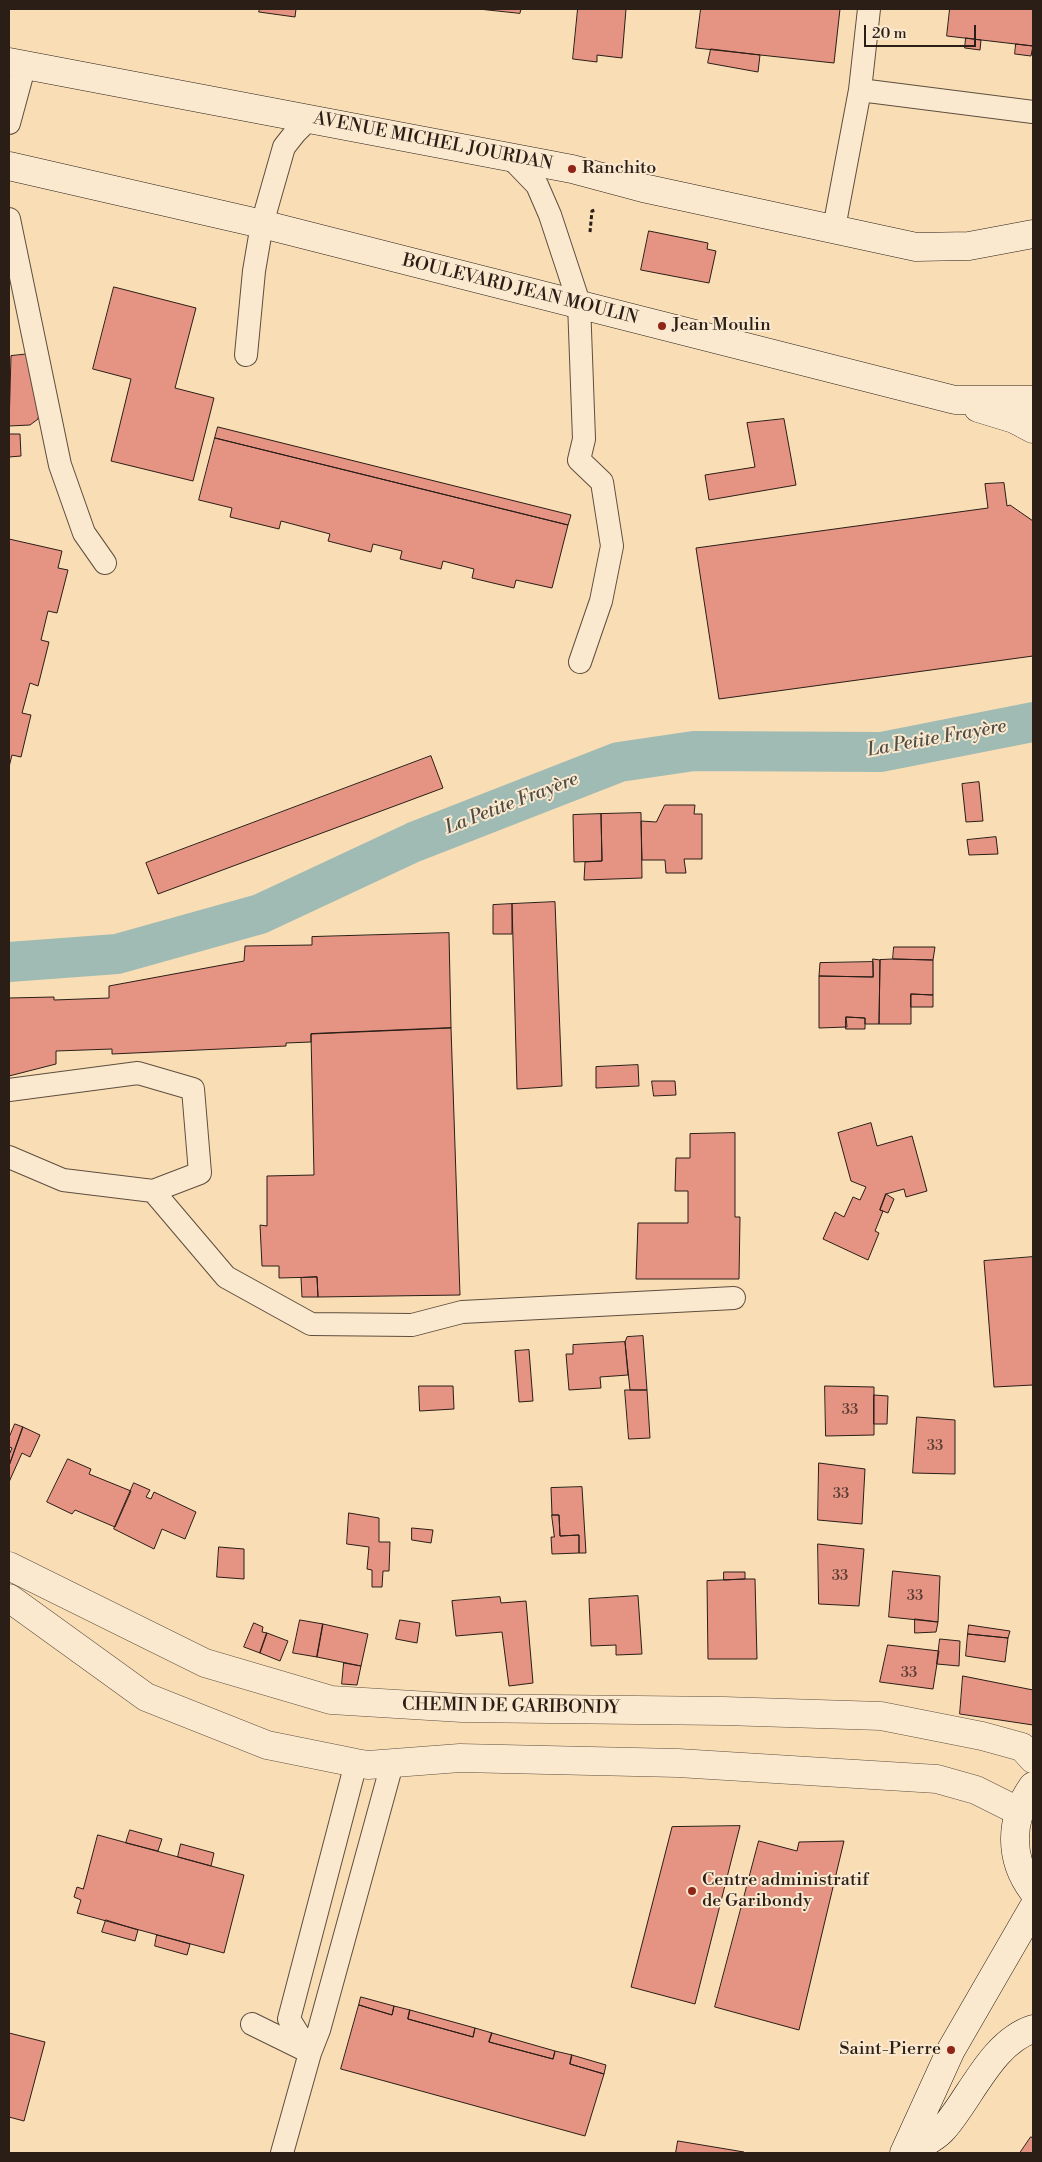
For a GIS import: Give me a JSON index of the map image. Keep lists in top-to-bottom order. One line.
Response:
{"streets":{"street":["AVENUE MICHEL JOURDAN","BOULEVARD JEAN MOULIN","CHEMIN DE GARIBONDY"]},"water":["La Petite Frayère"],"places":["Ranchito","Jean Moulin","Centre administratif de Garibondy","Saint-Pierre"],"house_numbers":["33","33","33","33","33","33"],"scale_bar":"20 m"}
